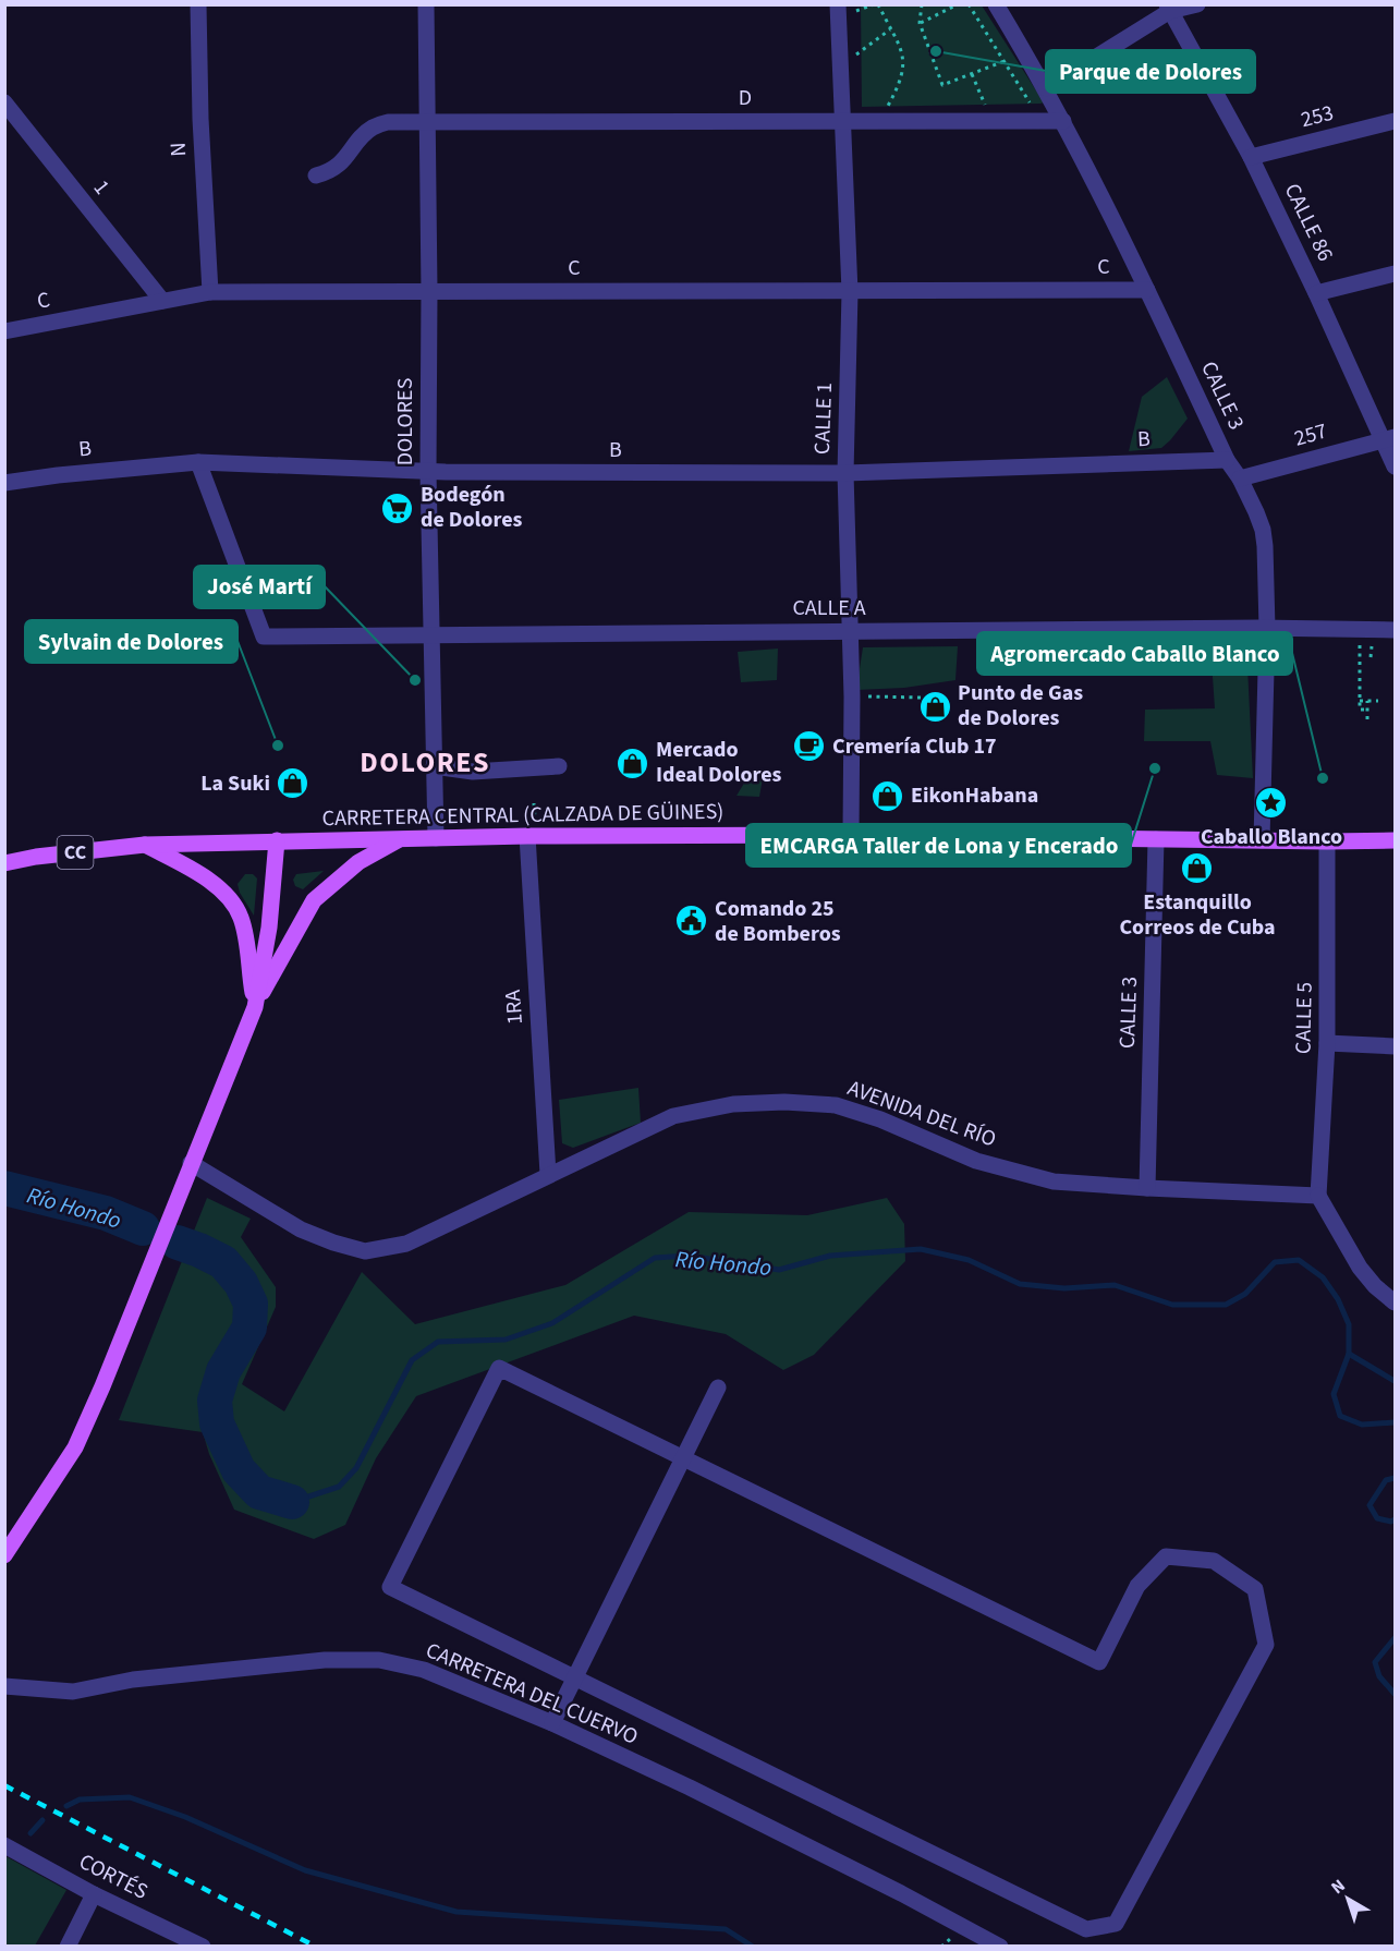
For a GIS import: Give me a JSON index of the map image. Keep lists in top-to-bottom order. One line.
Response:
{"streets":{"main road":["CARRETERA CENTRAL (CALZADA DE GÜINES)","CC"],"street":["D","253","N","1","CALLE 86","C","CALLE 3","CALLE 1","DOLORES","257","B","CALLE A","1RA","CALLE 5","AVENIDA DEL RÍO","CARRETERA DEL CUERVO","CORTÉS"]},"crossings":[["D","CALLE 3"],["D","CALLE 1"],["D","DOLORES"],["253","CALLE 86"],["N","C"],["1","C"],["CALLE 86","257"],["C","CALLE 3"],["C","CALLE 1"],["C","DOLORES"],["CALLE 3","257"],["CALLE 3","B"],["CALLE 3","CALLE A"],["CALLE 3","CARRETERA CENTRAL (CALZADA DE GÜINES)"],["CALLE 3","AVENIDA DEL RÍO"],["CALLE 1","B"],["CALLE 1","CALLE A"],["CALLE 1","CARRETERA CENTRAL (CALZADA DE GÜINES)"],["DOLORES","B"],["DOLORES","CALLE A"],["DOLORES","CARRETERA CENTRAL (CALZADA DE GÜINES)"],["B","CALLE A"],["CARRETERA CENTRAL (CALZADA DE GÜINES)","1RA"],["CARRETERA CENTRAL (CALZADA DE GÜINES)","CALLE 5"],["1RA","AVENIDA DEL RÍO"],["CALLE 5","AVENIDA DEL RÍO"]],"districts":["DOLORES"],"water":["Río Hondo"],"places":{"other":["Parque de Dolores","José Martí","Sylvain de Dolores","EMCARGA Taller de Lona y Encerado","Agromercado Caballo Blanco"],"supermarket":["Bodegón de Dolores"],"shop":["Punto de Gas de Dolores","Mercado Ideal Dolores","La Suki","EikonHabana","Estanquillo Correos de Cuba"],"cafe":["Cremería Club 17"],"place":["Caballo Blanco"],"public building":["Comando 25 de Bomberos"]},"north":"top left"}
